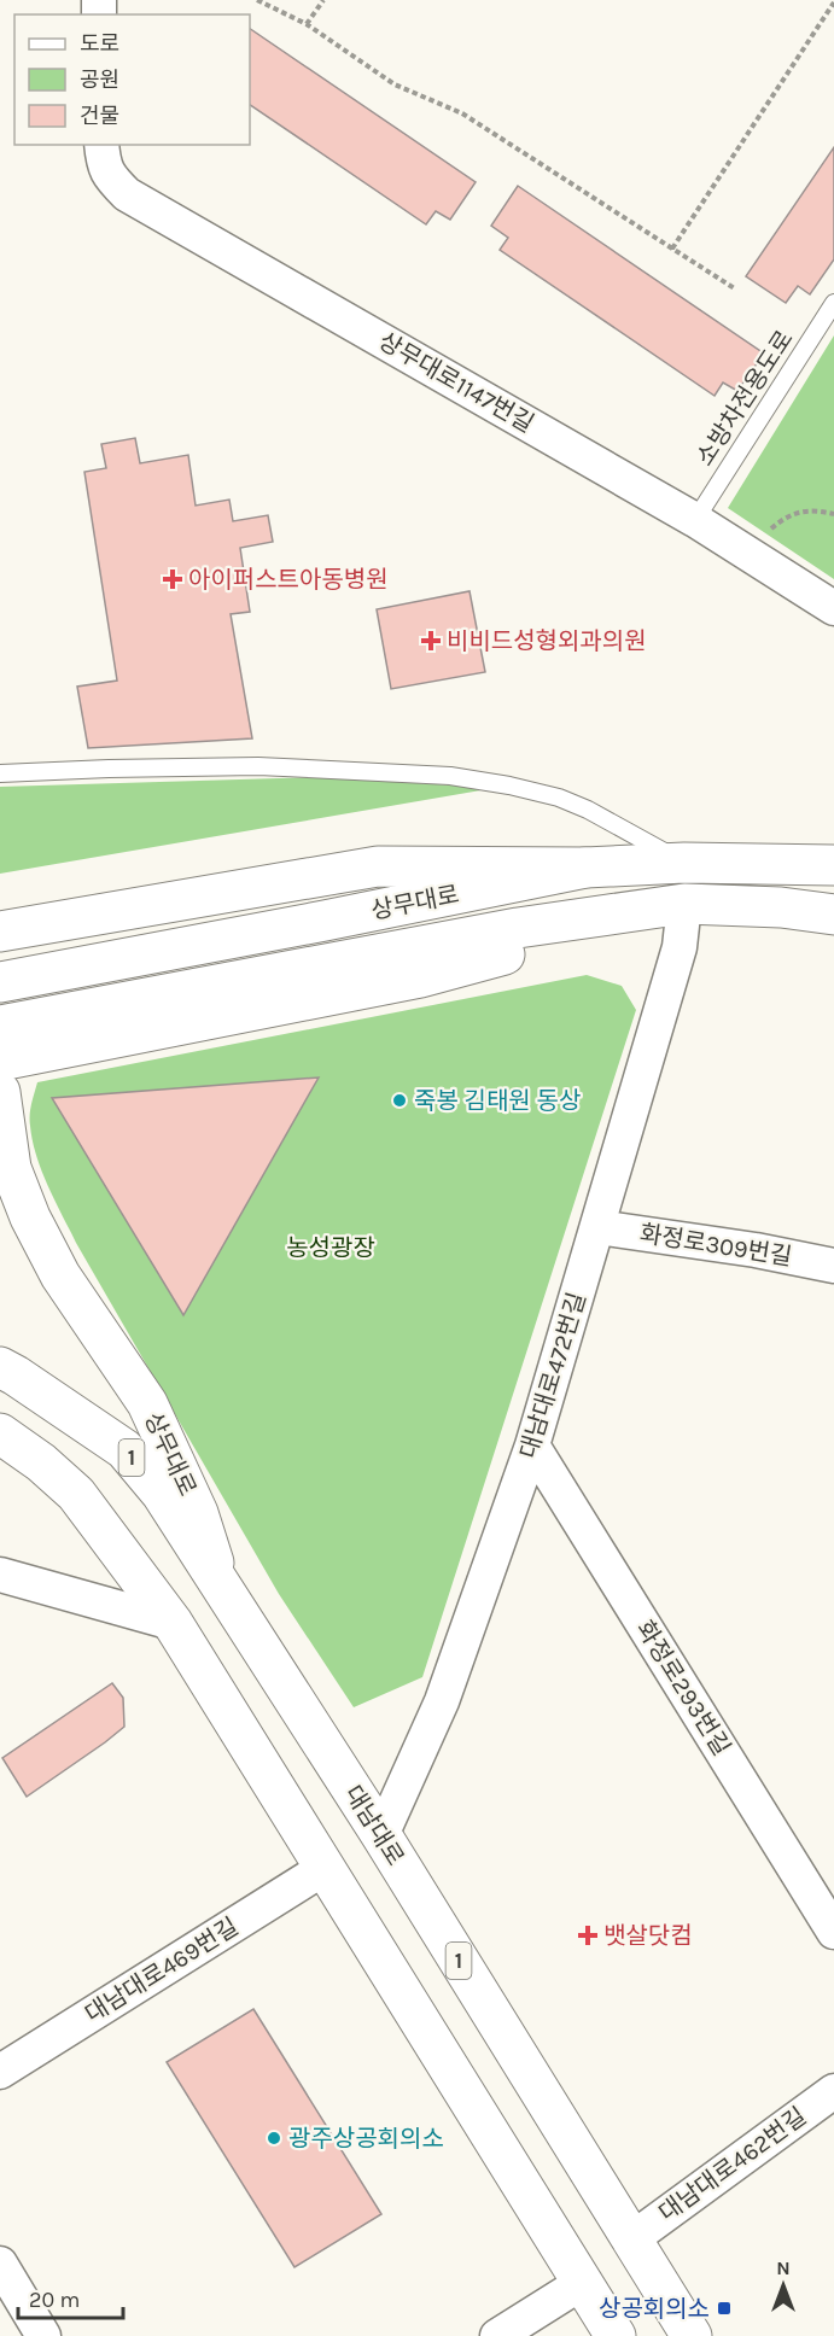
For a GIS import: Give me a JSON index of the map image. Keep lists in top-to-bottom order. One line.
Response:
{"streets":{"street":["상무대로1147번길","상무대로","화정로309번길","대남대로472번길","1","화정로293번길","대남대로","대남대로469번길","대남대로462번길"],"lane":["소방차전용도로"]},"crossings":[["상무대로1147번길","소방차전용도로"],["상무대로","대남대로472번길"],["상무대로","대남대로"],["화정로309번길","대남대로472번길"],["대남대로472번길","화정로293번길"],["대남대로472번길","대남대로"],["대남대로","대남대로462번길"]],"parks":["농성광장"],"places":{"health":["아이퍼스트아동병원","비비드성형외과의원","뱃살닷컴"],"other":["죽봉 김태원 동상","광주상공회의소"],"transit":["상공회의소"]},"legend":["도로","공원","건물"],"scale_bar":"20 m","north":"top"}
